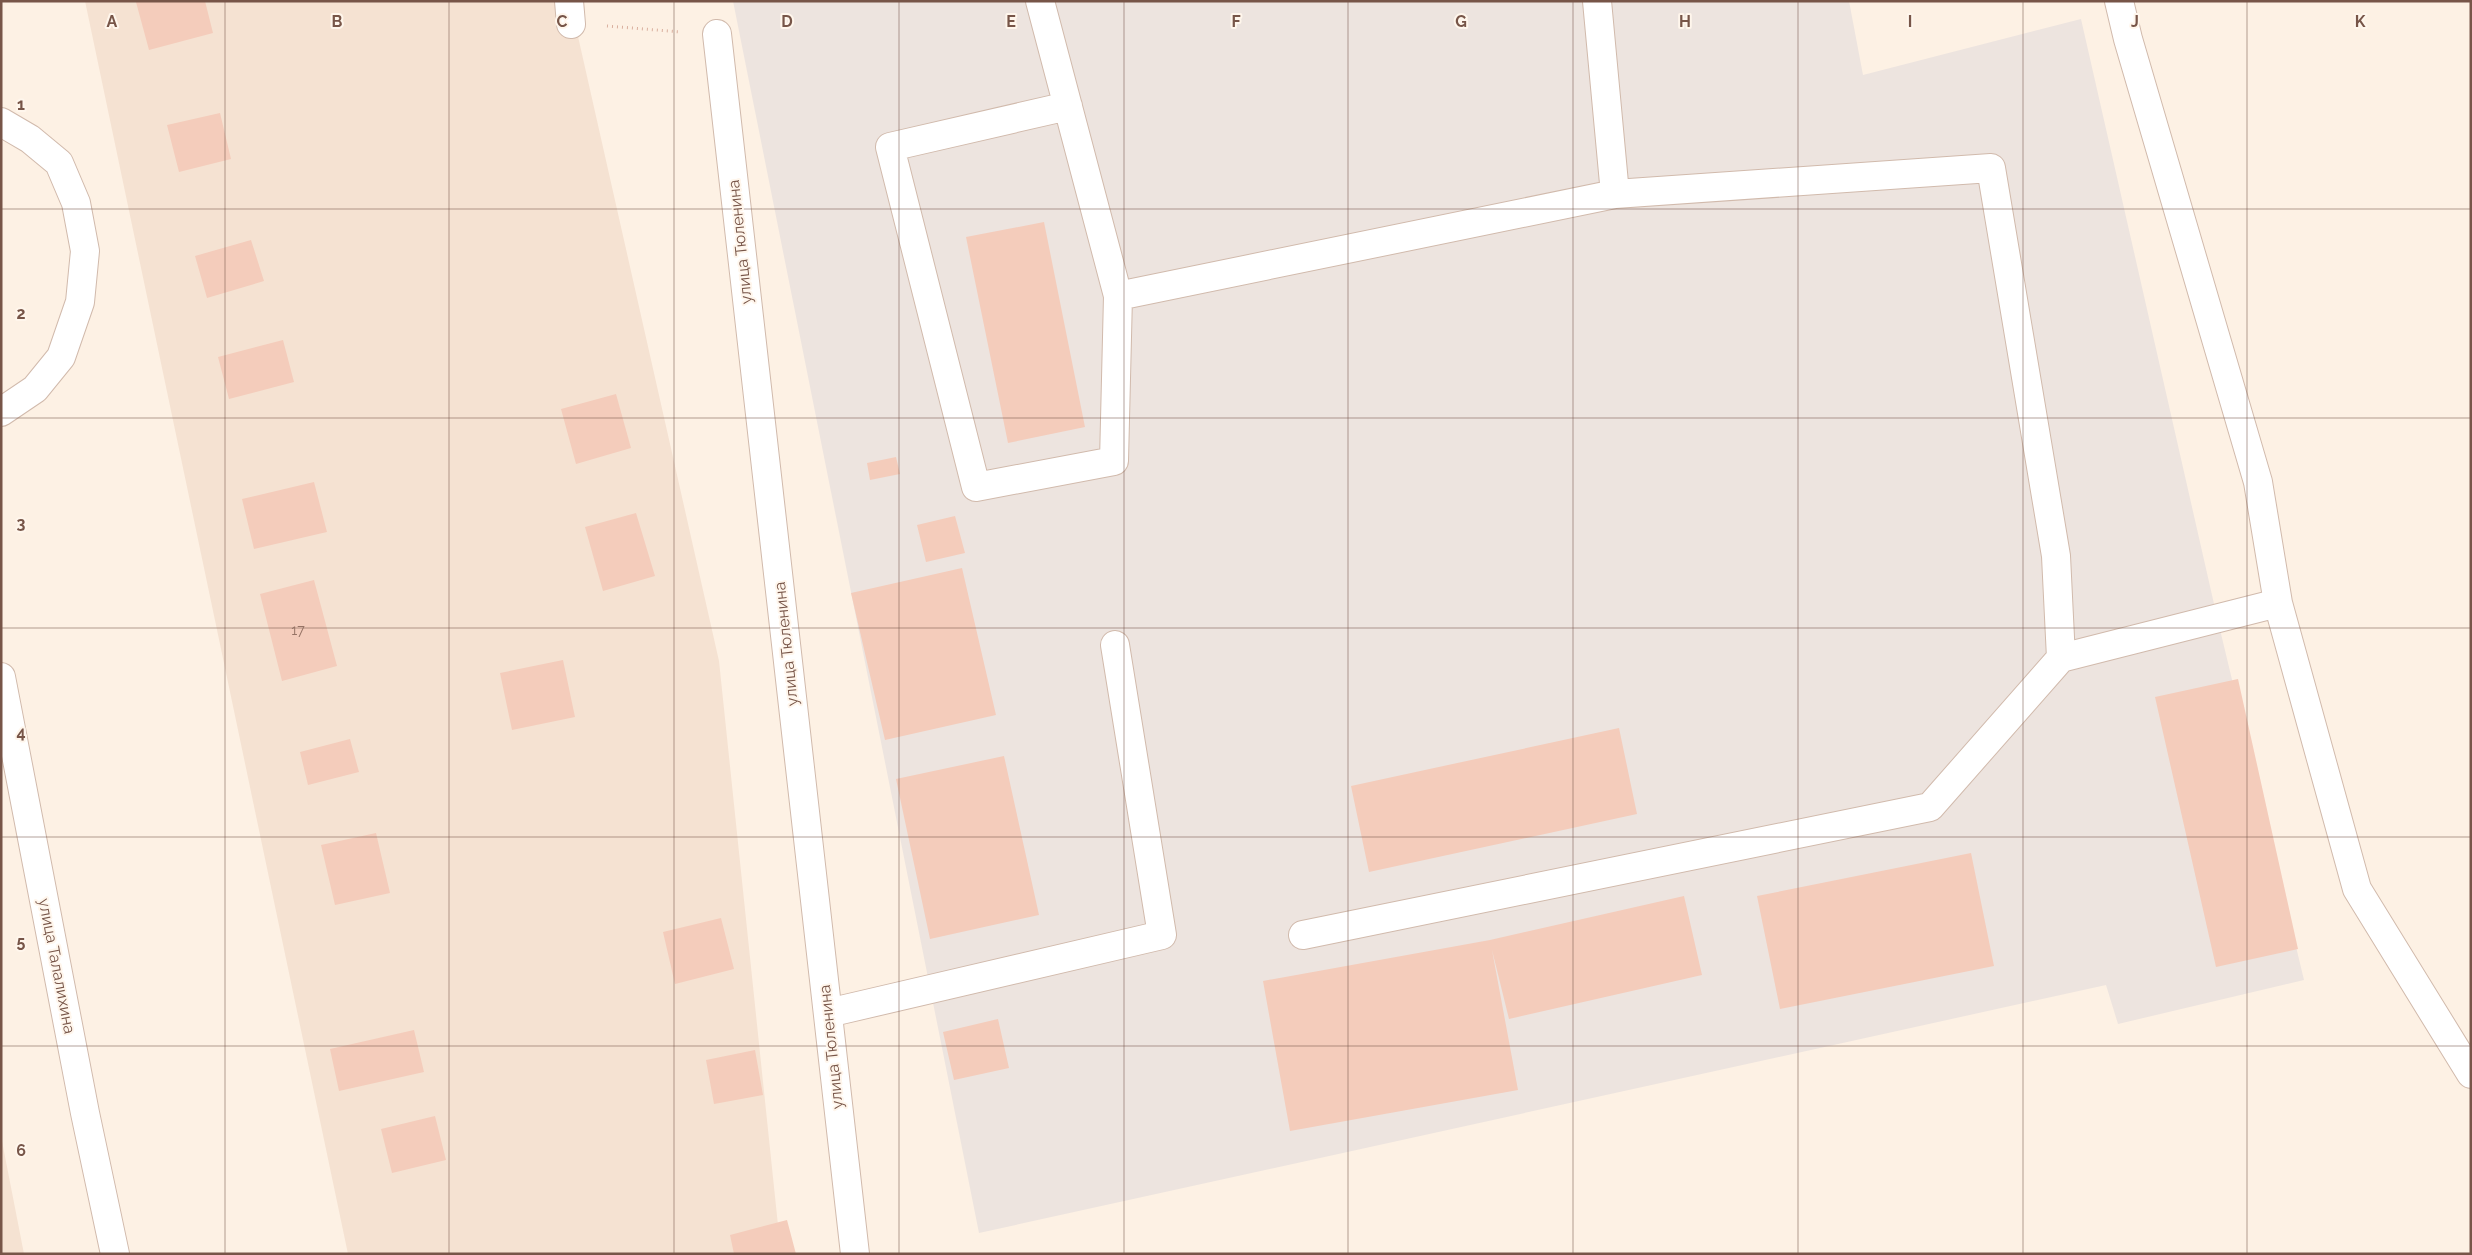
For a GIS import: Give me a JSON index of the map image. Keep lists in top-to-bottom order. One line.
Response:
{"streets":{"street":["улица Тюленина","улица Талалихина"]},"house_numbers":["17"],"grid":{"columns":["A","B","C","D","E","F","G","H","I","J","K"],"rows":["1","2","3","4","5","6"]}}
